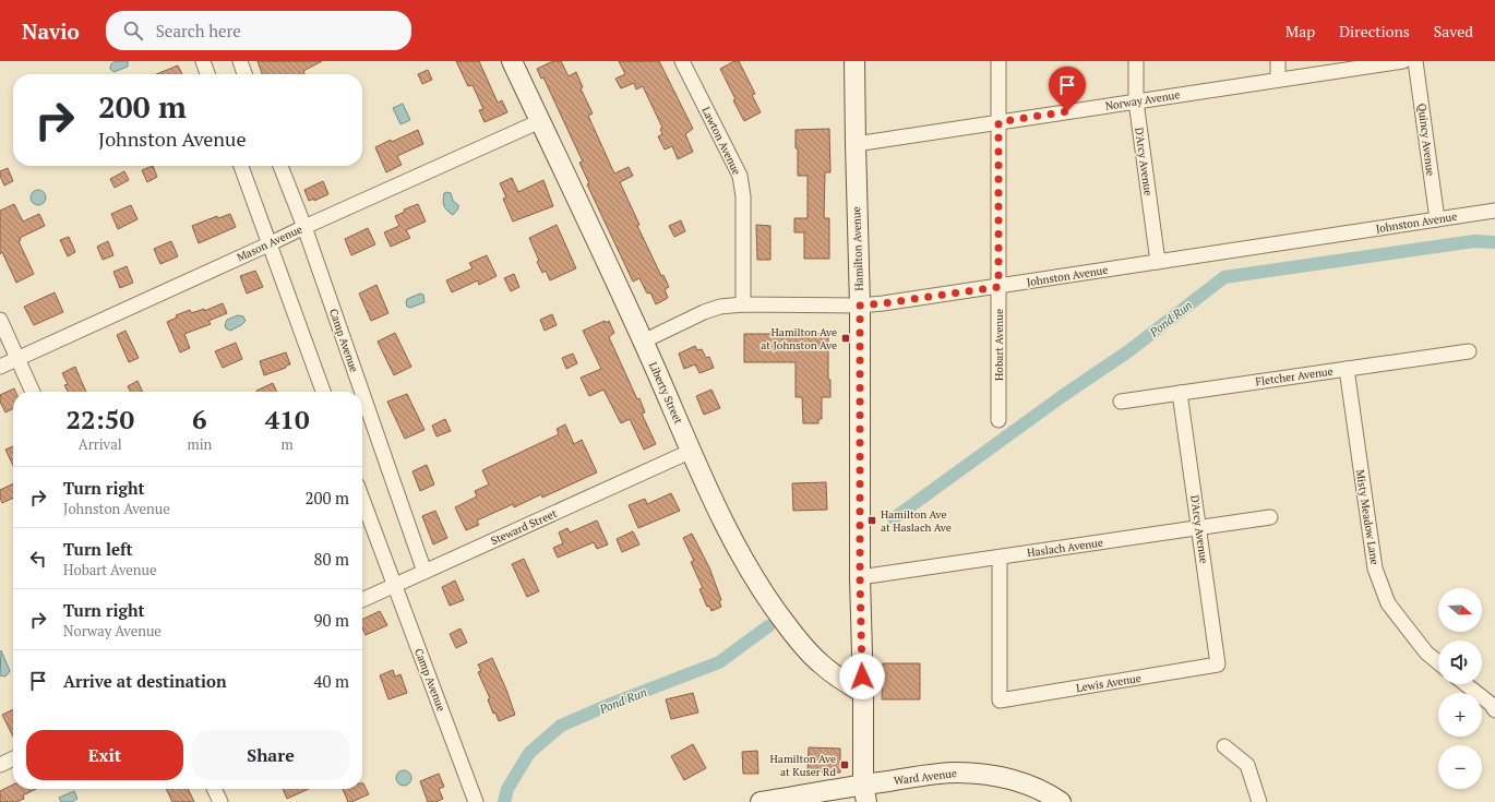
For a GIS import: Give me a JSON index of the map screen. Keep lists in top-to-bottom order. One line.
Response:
{"streets":{"street":["Norway Avenue","Quincy Avenue","Lawton Avenue","D'Arcy Avenue","Johnston Avenue","Mason Avenue","Hamilton Avenue","Camp Avenue","Hobart Avenue","Fletcher Avenue","Liberty Street","Misty Meadow Lane","Steward Street","Haslach Avenue","Lewis Avenue","Ward Avenue"]},"crossings":[["Norway Avenue","D'Arcy Avenue"],["Norway Avenue","Hamilton Avenue"],["Norway Avenue","Hobart Avenue"],["Quincy Avenue","Johnston Avenue"],["Lawton Avenue","Johnston Avenue"],["D'Arcy Avenue","Johnston Avenue"],["D'Arcy Avenue","Fletcher Avenue"],["D'Arcy Avenue","Haslach Avenue"],["D'Arcy Avenue","Lewis Avenue"],["Johnston Avenue","Hamilton Avenue"],["Johnston Avenue","Hobart Avenue"],["Johnston Avenue","Liberty Street"],["Mason Avenue","Camp Avenue"],["Mason Avenue","Liberty Street"],["Hamilton Avenue","Liberty Street"],["Hamilton Avenue","Haslach Avenue"],["Hamilton Avenue","Ward Avenue"],["Camp Avenue","Steward Street"],["Fletcher Avenue","Misty Meadow Lane"],["Liberty Street","Steward Street"],["Haslach Avenue","Lewis Avenue"]],"water":["Pond Run"],"places":{"transit":["Hamilton Ave at Johnston Ave","Hamilton Ave at Haslach Ave","Hamilton Ave at Kuser Rd"]},"north":"right","page":{"header":"Navio","search":"Search here","nav":["Map","Directions","Saved"],"turn":["200 m","Johnston Avenue"],"eta":["22:50","Arrival","6","min","410","m"],"list":[{"name":"Turn right","note":"Johnston Avenue","value":"200 m"},{"name":"Turn left","note":"Hobart Avenue","value":"80 m"},{"name":"Turn right","note":"Norway Avenue","value":"90 m"},{"name":"Arrive at destination","value":"40 m"}],"map_buttons":["+","−"],"buttons":["Exit","Share"]}}
